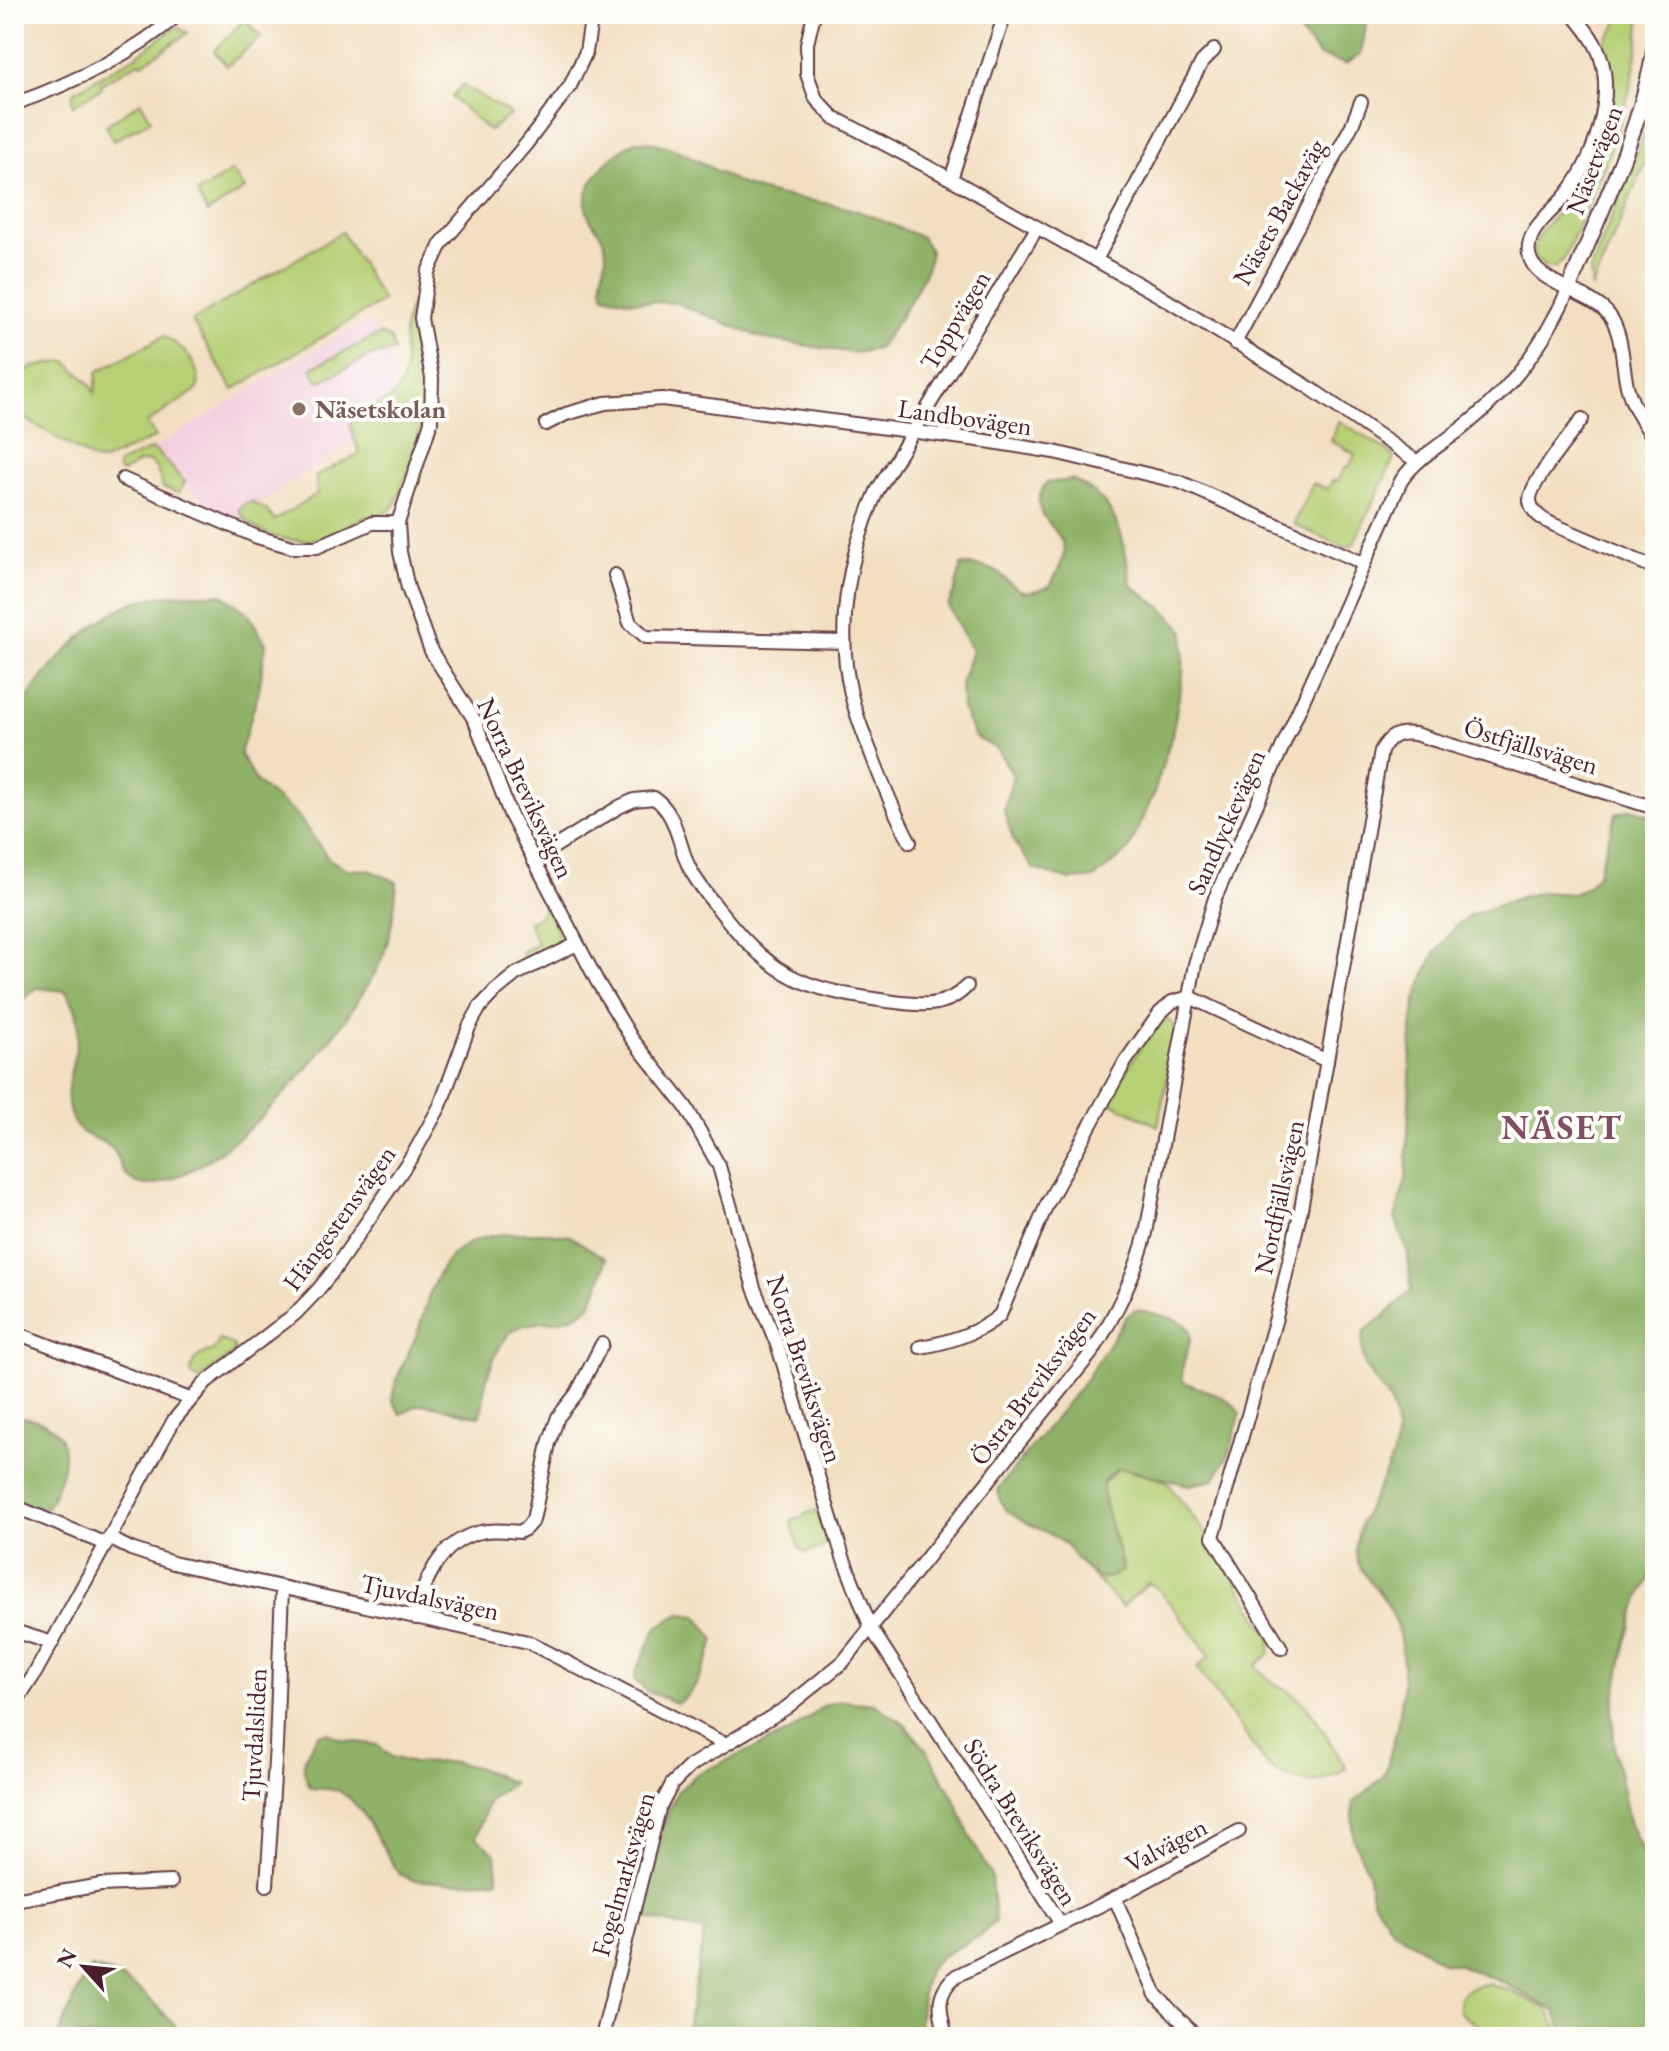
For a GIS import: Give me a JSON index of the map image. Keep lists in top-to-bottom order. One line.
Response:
{"streets":{"street":["Näsetvägen","Näsets Backaväg","Toppvägen","Landbovägen","Östfjällsvägen","Norra Breviksvägen","Sandlyckevägen","Nordfjällsvägen","Hängestensvägen","Östra Breviksvägen","Tjuvdalsvägen","Tjuvdalsliden","Södra Breviksvägen","Valvägen","Fogelmarksvägen"]},"crossings":[["Näsetvägen","Sandlyckevägen"],["Toppvägen","Landbovägen"],["Landbovägen","Sandlyckevägen"],["Östfjällsvägen","Nordfjällsvägen"],["Norra Breviksvägen","Hängestensvägen"],["Norra Breviksvägen","Östra Breviksvägen"],["Norra Breviksvägen","Södra Breviksvägen"],["Norra Breviksvägen","Fogelmarksvägen"],["Sandlyckevägen","Östra Breviksvägen"],["Hängestensvägen","Tjuvdalsvägen"],["Östra Breviksvägen","Södra Breviksvägen"],["Östra Breviksvägen","Fogelmarksvägen"],["Tjuvdalsvägen","Tjuvdalsliden"],["Tjuvdalsvägen","Fogelmarksvägen"],["Södra Breviksvägen","Valvägen"],["Södra Breviksvägen","Fogelmarksvägen"]],"districts":["NÄSET"],"places":["Näsetskolan"],"north":"top left"}
